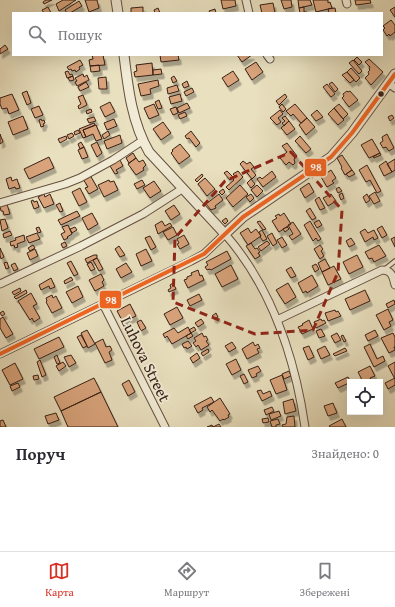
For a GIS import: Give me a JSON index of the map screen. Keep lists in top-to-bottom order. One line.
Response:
{"streets":{"street":["Luhova Street"]},"lines":["transit line 98"],"page":{"search":"Пошук","heading":["Поруч","Знайдено: 0"],"nav":["Карта","Маршрут","Збережені"]}}
